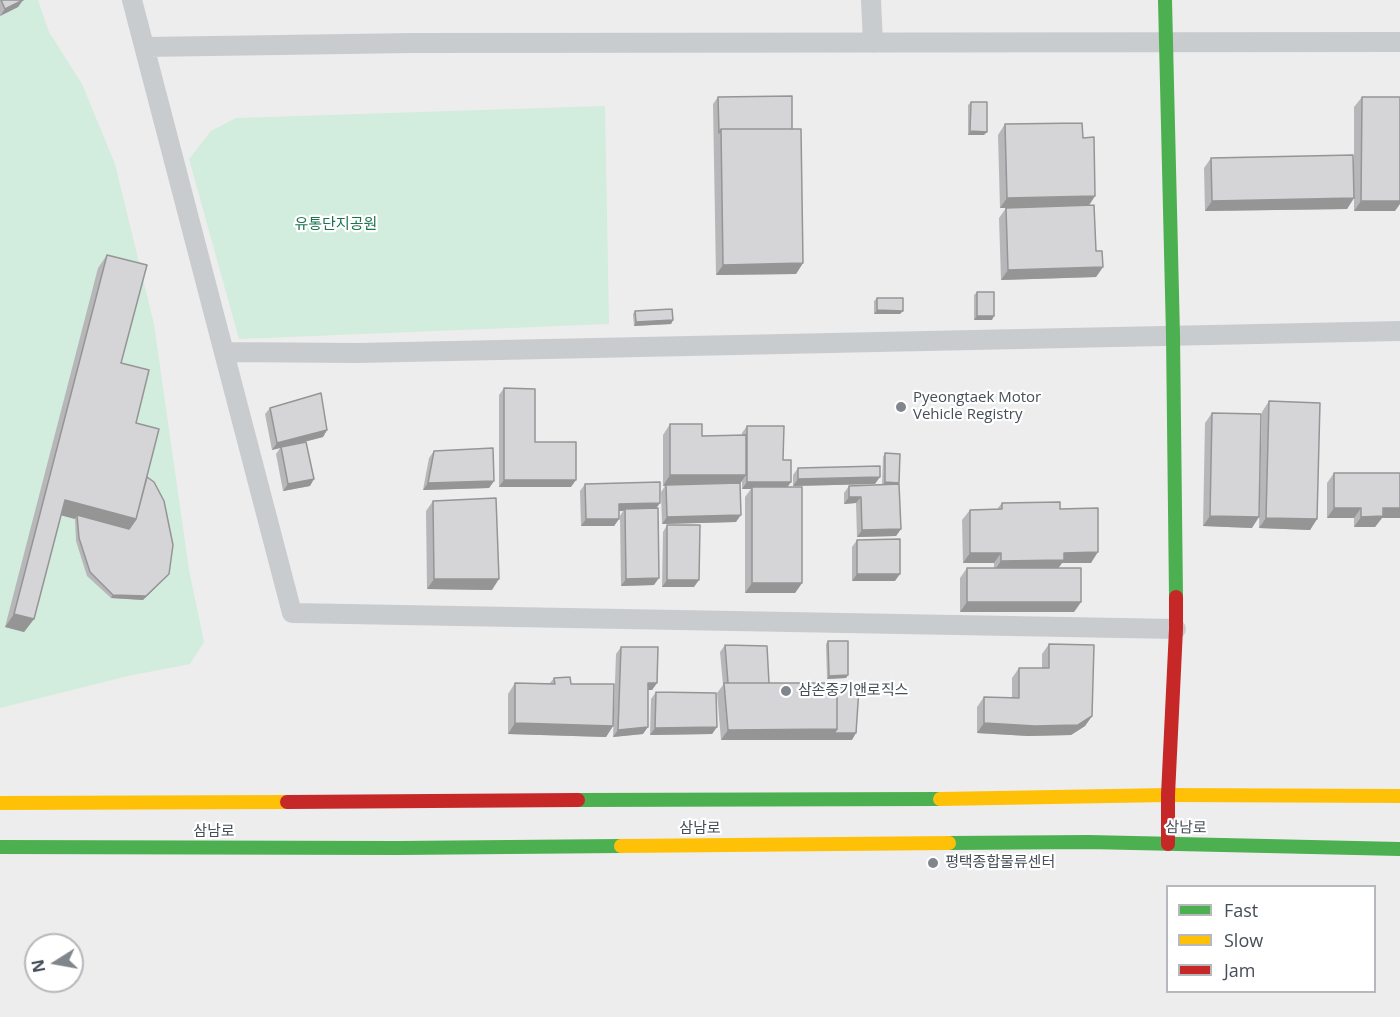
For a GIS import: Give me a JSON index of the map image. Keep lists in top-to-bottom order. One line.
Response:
{"streets":{"main road":["삼남로"]},"parks":["유통단지공원"],"places":["Pyeongtaek Motor Vehicle Registry","삼손중기앤로직스","평택종합물류센터"],"legend":["Fast","Slow","Jam"],"north":"left"}
